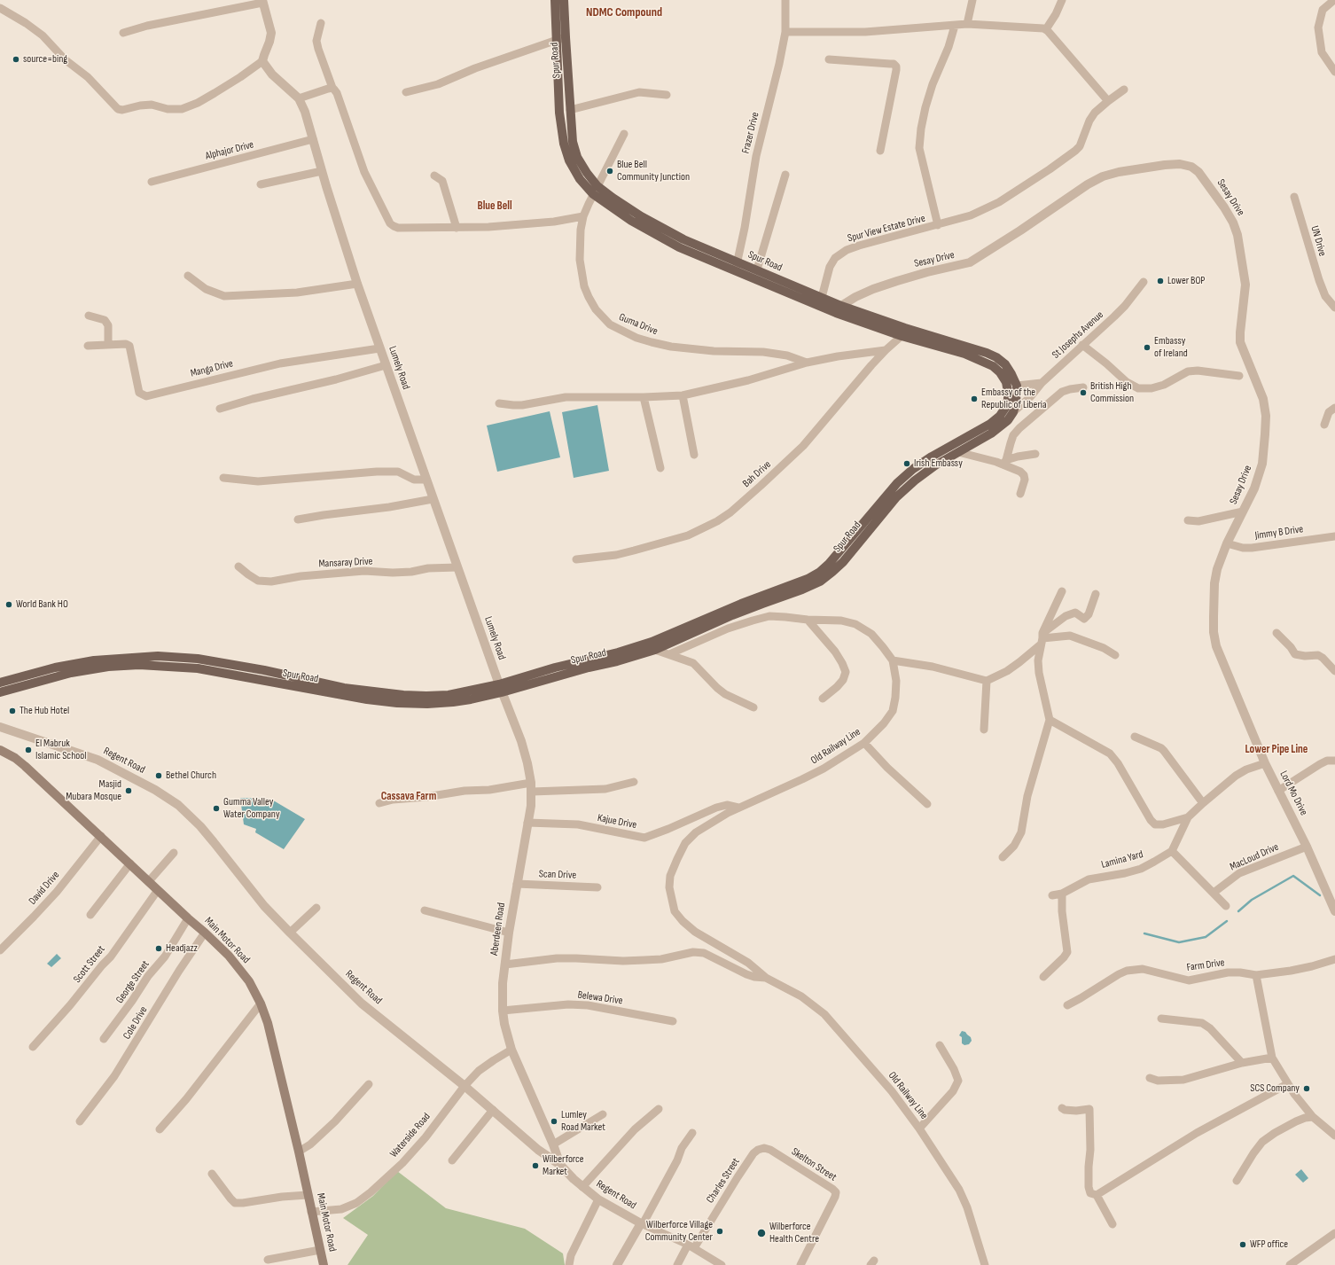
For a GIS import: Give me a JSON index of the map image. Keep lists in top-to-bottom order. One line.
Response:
{"streets":{"main road":["Spur Road","Main Motor Road"],"street":["Frazer Drive","Alphajor Drive","Sesay Drive","Spur View Estate Drive","UN Drive","Guma Drive","St Josephs Avenue","Lumely Road","Manga Drive","Bah Drive","Jimmy B Drive","Mansaray Drive","Old Railway Line","Regent Road","Lord Mo Drive","Kajue Drive","MacLoud Drive","Lamina Yard","Scan Drive","David Drive","Aberdeen Road","Scott Street","Farm Drive","George Street","Belewa Drive","Cole Drive","Waterside Road","Skelton Street","Charles Street"]},"crossings":[["Spur Road","Frazer Drive"],["Spur Road","Sesay Drive"],["Spur Road","Spur View Estate Drive"],["Spur Road","Guma Drive"],["Spur Road","St Josephs Avenue"],["Spur Road","Lumely Road"],["Spur Road","Bah Drive"],["Spur Road","Aberdeen Road"],["Alphajor Drive","Lumely Road"],["Sesay Drive","Jimmy B Drive"],["Sesay Drive","Lord Mo Drive"],["Lumely Road","Manga Drive"],["Lumely Road","Mansaray Drive"],["Lumely Road","Aberdeen Road"],["Old Railway Line","Kajue Drive"],["Old Railway Line","Aberdeen Road"],["Regent Road","Aberdeen Road"],["Regent Road","Waterside Road"],["Regent Road","Charles Street"],["Lord Mo Drive","MacLoud Drive"],["Kajue Drive","Aberdeen Road"],["Scan Drive","Aberdeen Road"],["David Drive","Main Motor Road"],["Aberdeen Road","Belewa Drive"],["Aberdeen Road","Waterside Road"],["Main Motor Road","Scott Street"],["Main Motor Road","George Street"],["Main Motor Road","Cole Drive"],["Main Motor Road","Waterside Road"],["Skelton Street","Charles Street"]],"districts":["NDMC Compound","Blue Bell","Lower Pipe Line","Cassava Farm"],"places":["source=bing","Blue Bell Community Junction","Lower BOP","Embassy of Ireland","British High Commission","Embassy of the Republic of Liberia","Irish Embassy","World Bank HO","The Hub Hotel","El Mabruk Islamic School","Bethel Church","Masjid Mubara Mosque","Gumma Valley Water Company","Headjazz","SCS Company","Lumley Road Market","Wilberforce Market","Wilberforce Village Community Center","Wilberforce Health Centre","WFP office"]}
